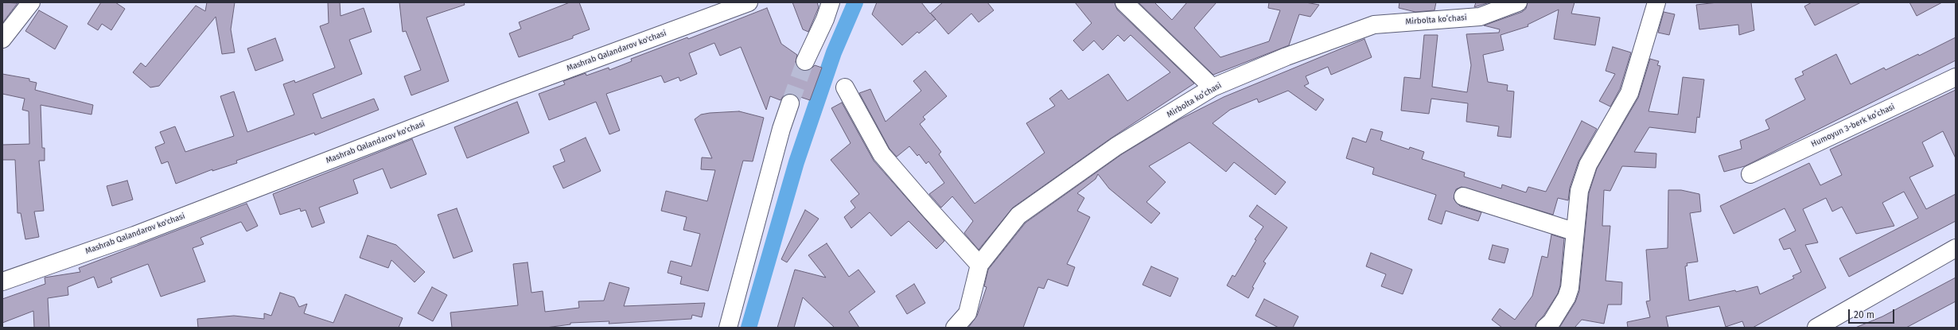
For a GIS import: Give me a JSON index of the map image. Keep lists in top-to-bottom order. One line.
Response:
{"streets":{"street":["Mirbolta koʻchasi","Mashrab Qalandarov ko'chasi","Humoyun 3-berk koʻchasi"]},"scale_bar":"20 m"}
